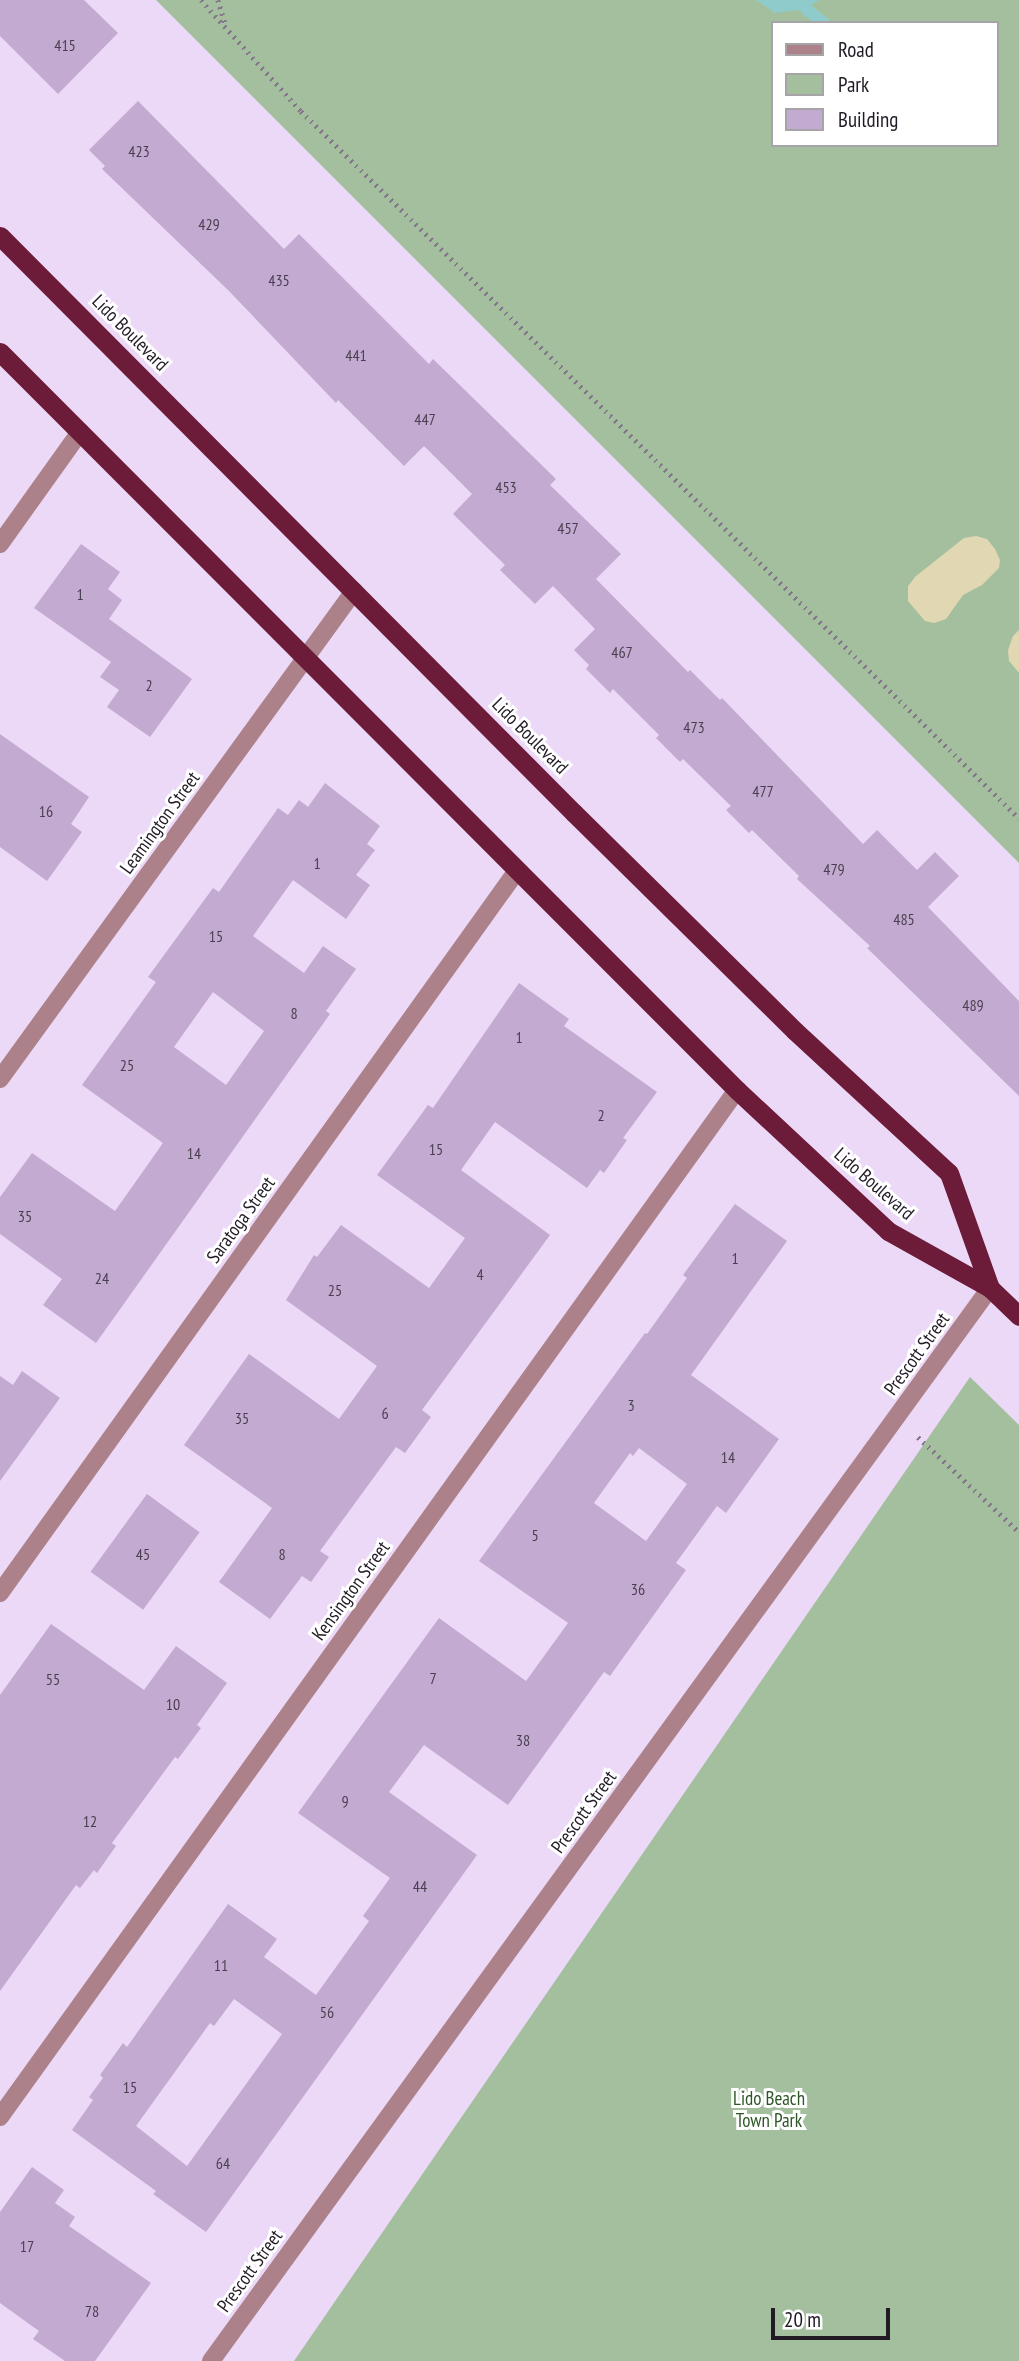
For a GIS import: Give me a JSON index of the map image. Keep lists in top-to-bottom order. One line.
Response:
{"streets":{"highway":["Lido Boulevard"],"street":["Leamington Street","Saratoga Street","Prescott Street","Kensington Street"]},"crossings":[["Lido Boulevard","Leamington Street"],["Lido Boulevard","Saratoga Street"],["Lido Boulevard","Prescott Street"],["Lido Boulevard","Kensington Street"]],"parks":["Lido Beach Town Park"],"house_numbers":["415","423","429","435","441","447","453","457","1","467","2","473","477","16","1","479","485","15","489","8","1","25","2","15","14","35","1","4","24","25","3","6","35","14","5","45","8","36","7","55","10","38","9","12","44","11","56","15","64","17","78"],"legend":["Road","Park","Building"],"scale_bar":"20 m"}
